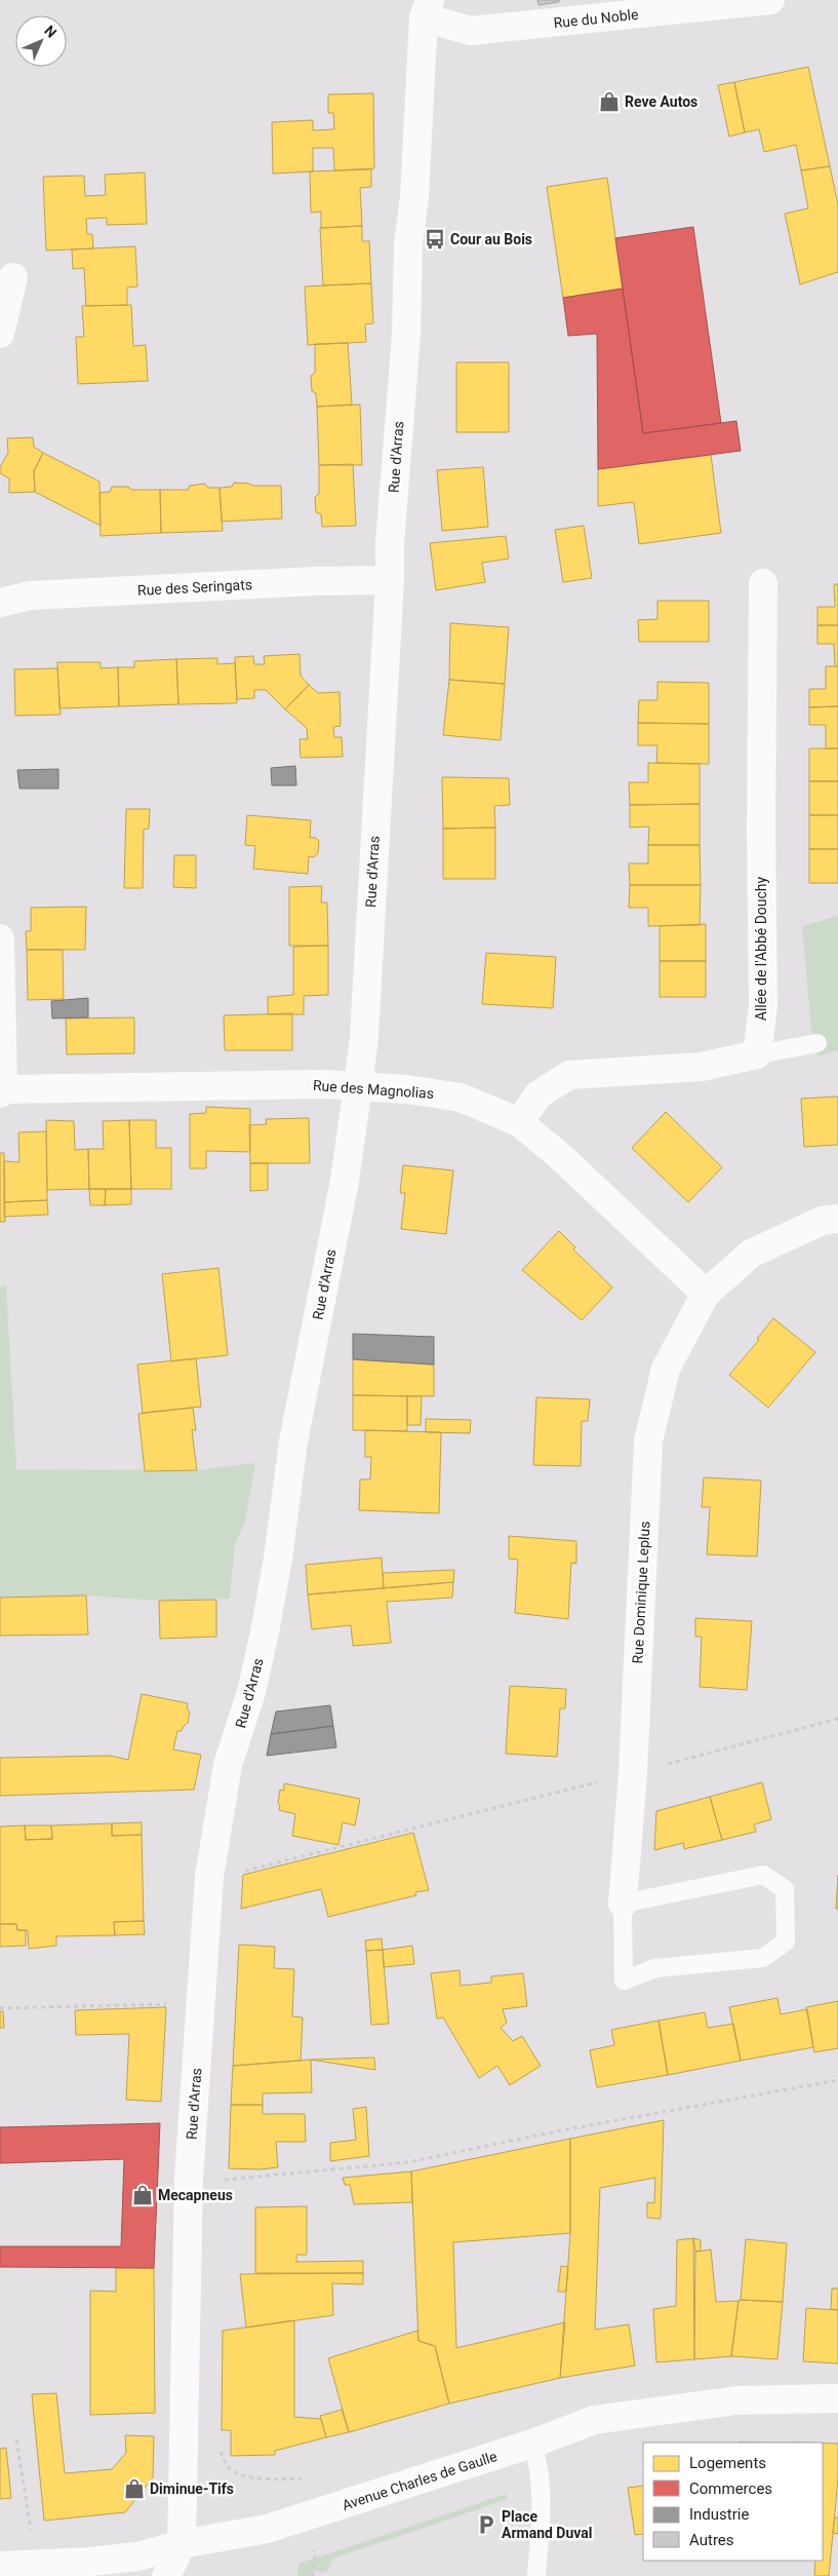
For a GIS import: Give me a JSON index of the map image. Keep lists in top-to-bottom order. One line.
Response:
{"streets":{"street":["Rue du Noble","Rue d'Arras","Rue des Seringats","Allée de l'Abbé Douchy","Rue des Magnolias","Rue Dominique Leplus","Avenue Charles de Gaulle"]},"crossings":[["Rue du Noble","Rue d'Arras"],["Rue d'Arras","Rue des Seringats"],["Rue d'Arras","Rue des Magnolias"],["Rue d'Arras","Avenue Charles de Gaulle"],["Rue des Magnolias","Rue Dominique Leplus"]],"places":{"shop":["Reve Autos","Mecapneus","Diminue-Tifs"],"bus stop":["Cour au Bois"],"parking":["Place Armand Duval"]},"legend":["Logements","Commerces","Industrie","Autres"],"north":"top right"}
